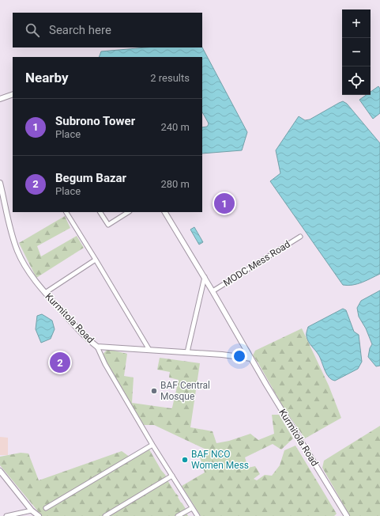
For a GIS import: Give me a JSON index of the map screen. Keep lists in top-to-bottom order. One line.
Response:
{"streets":{"street":["MODC Mess Road","Kurmitola Road"]},"crossings":[["MODC Mess Road","Kurmitola Road"]],"places":["BAF Central Mosque","BAF NCO Women Mess"],"page":{"map_buttons":["+","−"],"search":"Search here","heading":["Nearby","2 results"],"list":[{"mark":"1","name":"Subrono Tower","note":"Place","value":"240 m"},{"mark":"2","name":"Begum Bazar","note":"Place","value":"280 m"}],"pins":["1","2"]}}
